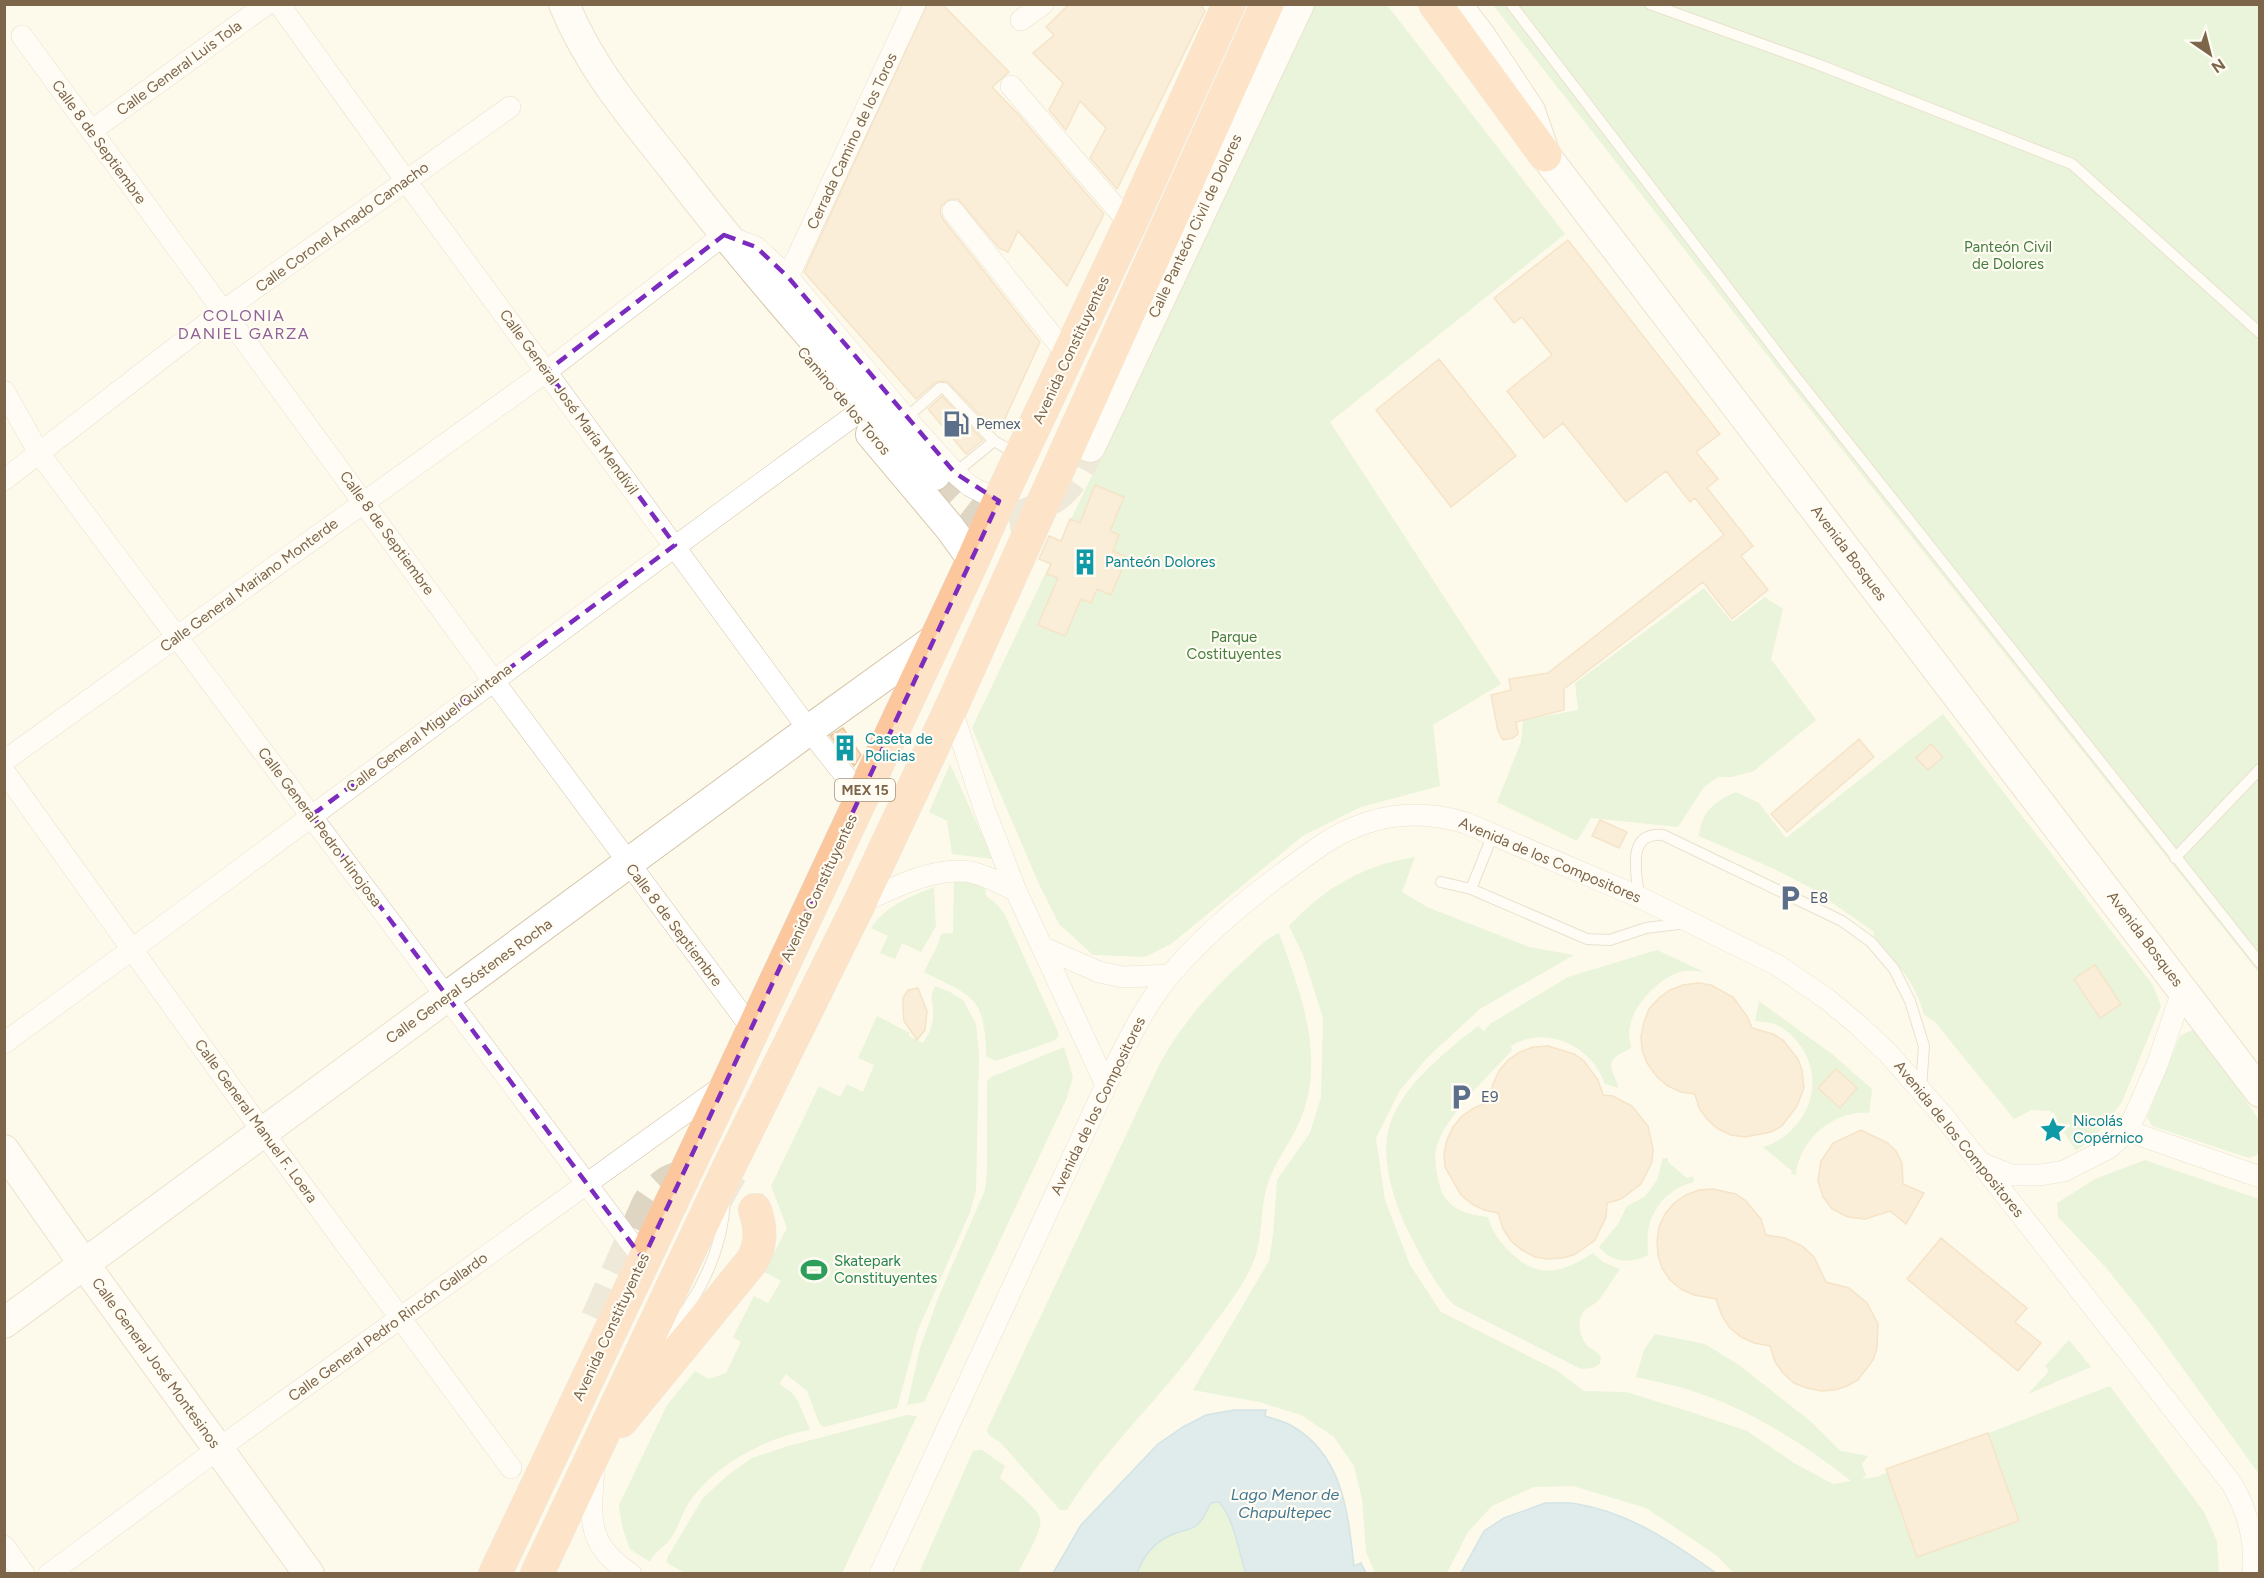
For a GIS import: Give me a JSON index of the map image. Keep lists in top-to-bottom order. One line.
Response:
{"streets":{"highway":["Avenida Constituyentes","MEX 15"],"street":["Calle General Luis Tola","Cerrada Camino de los Toros","Calle 8 de Septiembre","Calle Panteón Civil de Dolores","Calle Coronel Amado Camacho","Camino de los Toros","Calle General José María Mendívil","Avenida Bosques","Calle General Mariano Monterde","Calle General Miguel Quintana","Calle General Pedro Hinojosa","Avenida de los Compositores","Calle General Sóstenes Rocha","Calle General Manuel F. Loera","Calle General Pedro Rincón Gallardo","Calle General José Montesinos"]},"crossings":[["Calle General Luis Tola","Calle 8 de Septiembre"],["Calle 8 de Septiembre","Calle Coronel Amado Camacho"],["Calle 8 de Septiembre","Avenida Constituyentes"],["Calle 8 de Septiembre","Calle General Mariano Monterde"],["Calle 8 de Septiembre","Calle General Miguel Quintana"],["Calle 8 de Septiembre","Calle General Sóstenes Rocha"],["Calle Coronel Amado Camacho","Calle General José María Mendívil"],["Calle Coronel Amado Camacho","Calle General Pedro Hinojosa"],["Avenida Constituyentes","Camino de los Toros"],["Avenida Constituyentes","Calle General José María Mendívil"],["Avenida Constituyentes","Calle General Pedro Hinojosa"],["Avenida Constituyentes","Calle General Sóstenes Rocha"],["Avenida Constituyentes","Calle General Pedro Rincón Gallardo"],["Camino de los Toros","Calle General Mariano Monterde"],["Camino de los Toros","Calle General Miguel Quintana"],["Calle General José María Mendívil","Calle General Mariano Monterde"],["Calle General José María Mendívil","Calle General Miguel Quintana"],["Calle General José María Mendívil","Calle General Sóstenes Rocha"],["Calle General Mariano Monterde","Calle General Pedro Hinojosa"],["Calle General Miguel Quintana","Calle General Pedro Hinojosa"],["Calle General Miguel Quintana","Calle General Manuel F. Loera"],["Calle General Pedro Hinojosa","Calle General Sóstenes Rocha"],["Calle General Pedro Hinojosa","Calle General Pedro Rincón Gallardo"],["Calle General Sóstenes Rocha","Calle General Manuel F. Loera"],["Calle General Sóstenes Rocha","Calle General José Montesinos"],["Calle General Manuel F. Loera","Calle General Pedro Rincón Gallardo"],["Calle General Pedro Rincón Gallardo","Calle General José Montesinos"]],"districts":["COLONIA DANIEL GARZA"],"water":["Lago Menor de Chapultepec"],"parks":["Panteón Civil de Dolores","Parque Costituyentes"],"places":{"fuel station":["Pemex"],"building":["Panteón Dolores","Caseta de Policias"],"parking":["E8","E9"],"place":["Nicolás Copérnico"],"sports":["Skatepark Constituyentes"]},"north":"bottom right"}
